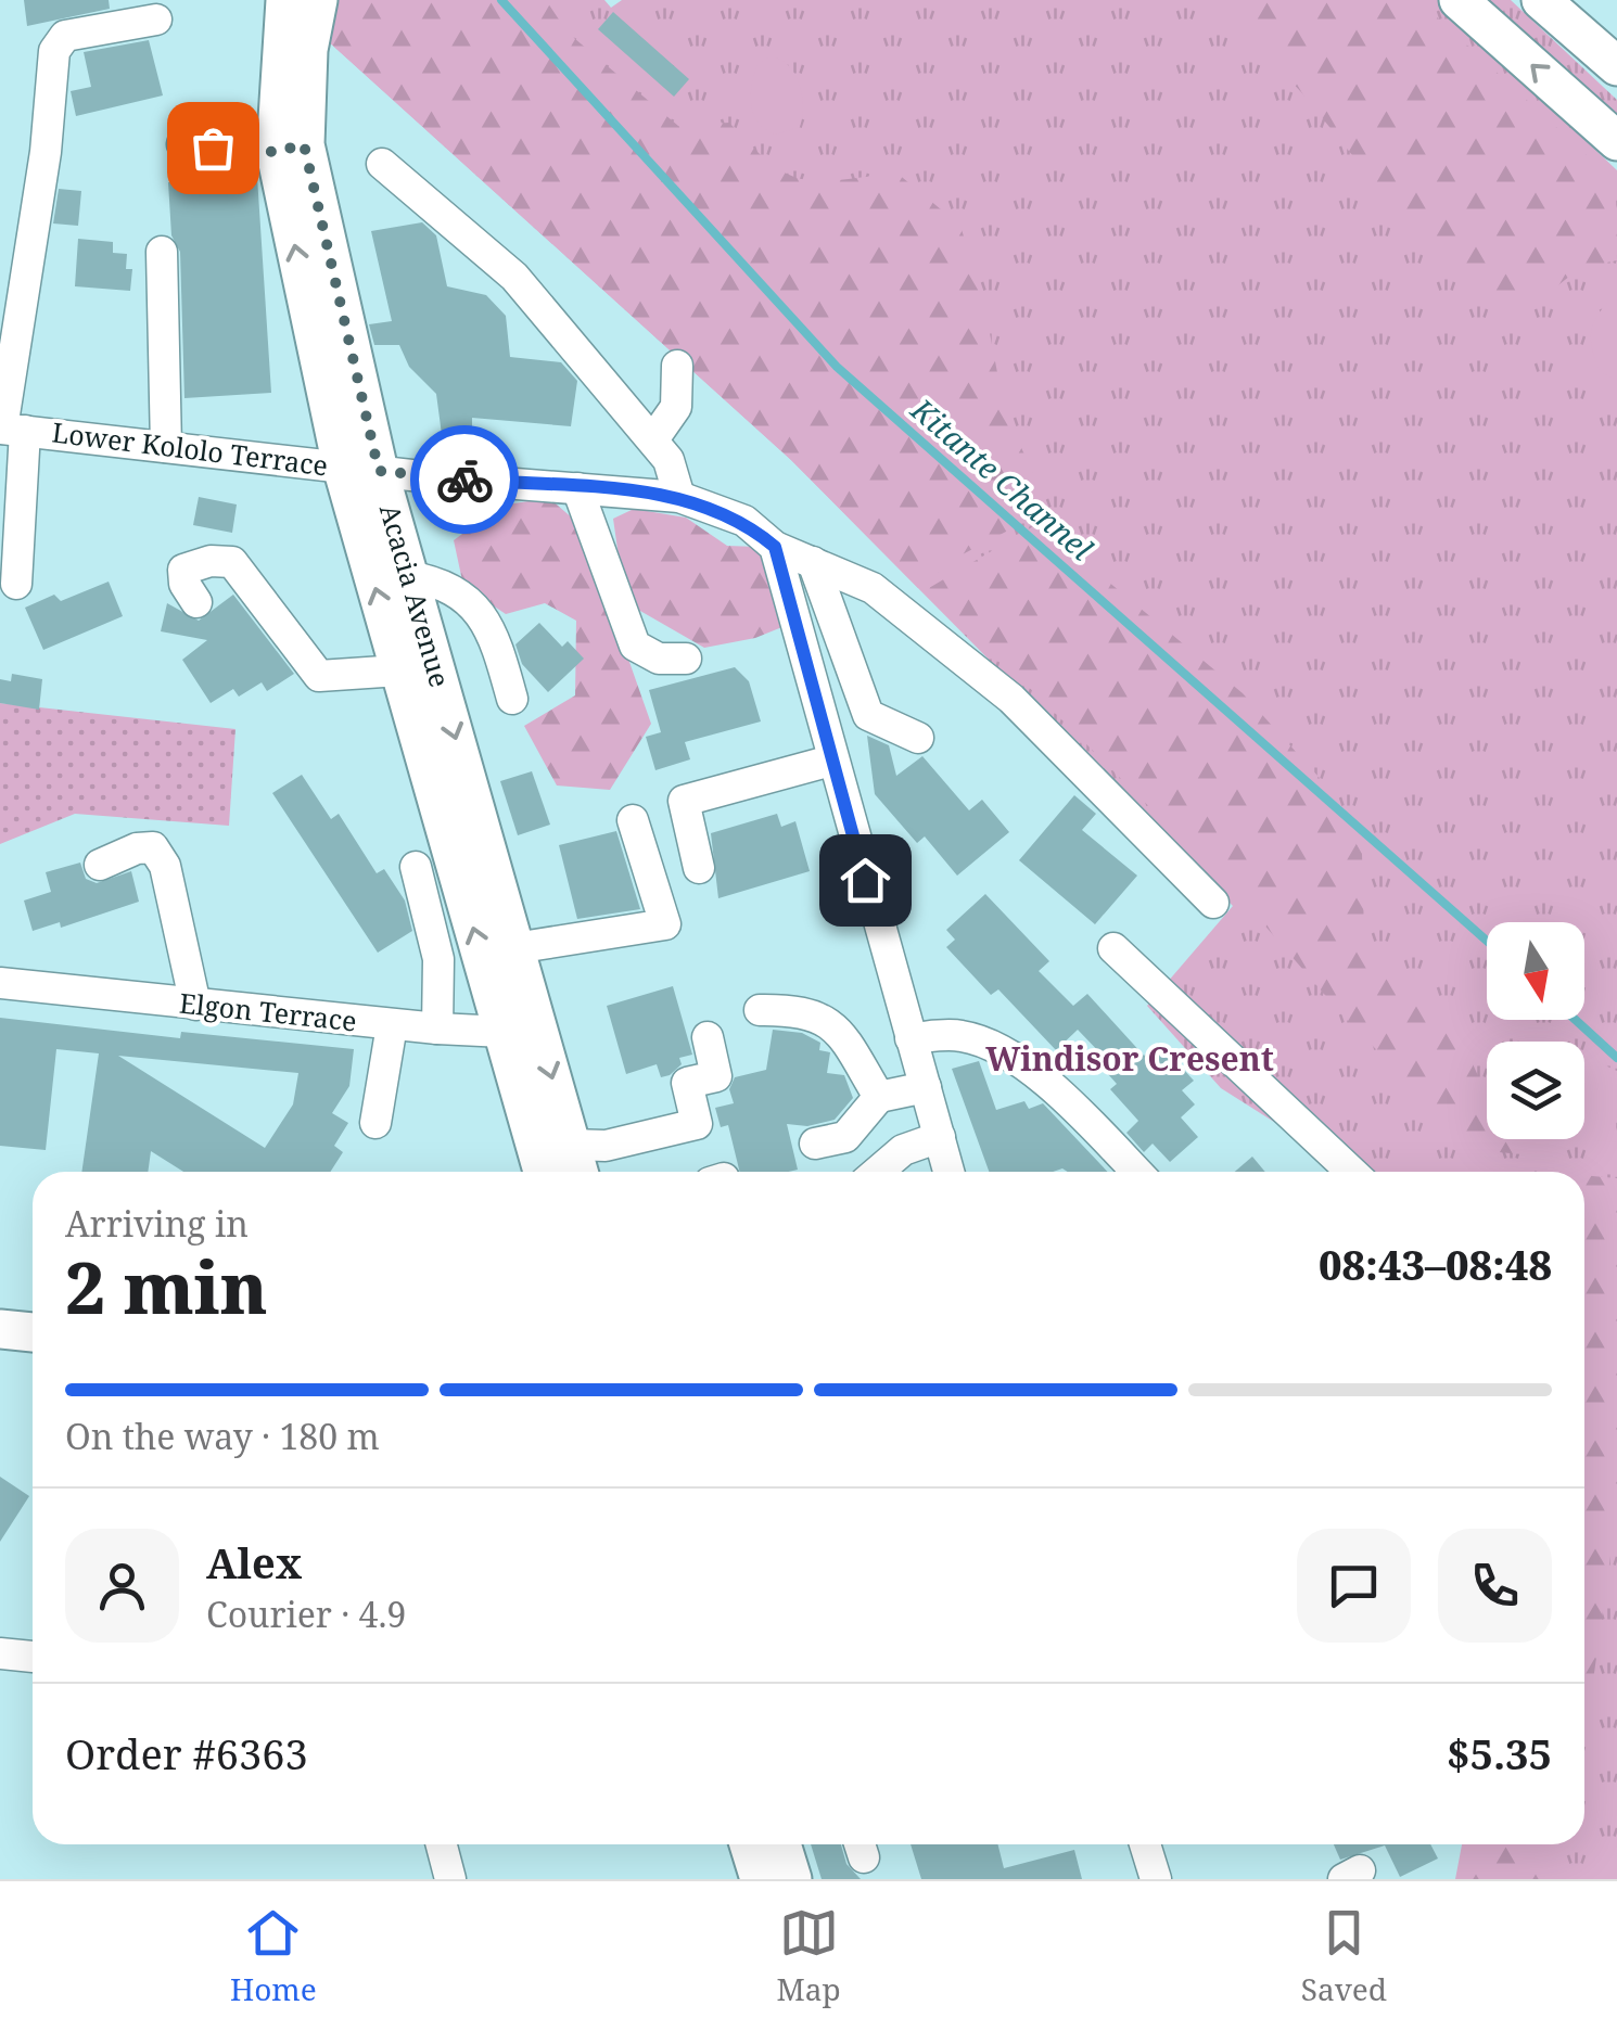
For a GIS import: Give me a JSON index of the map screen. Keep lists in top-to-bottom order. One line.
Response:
{"streets":{"main road":["Acacia Avenue"],"street":["Lower Kololo Terrace","Elgon Terrace"]},"crossings":[["Lower Kololo Terrace","Acacia Avenue"],["Acacia Avenue","Elgon Terrace"]],"districts":["Windisor Cresent"],"water":["Kitante Channel"],"north":"bottom","page":{"heading":["2 min","Arriving in","08:43–08:48"],"panel":["Alex","Courier · 4.9","Order #6363","$5.35"],"bar":"On the way · 180 m","tabs":["Home","Map","Saved"]}}
